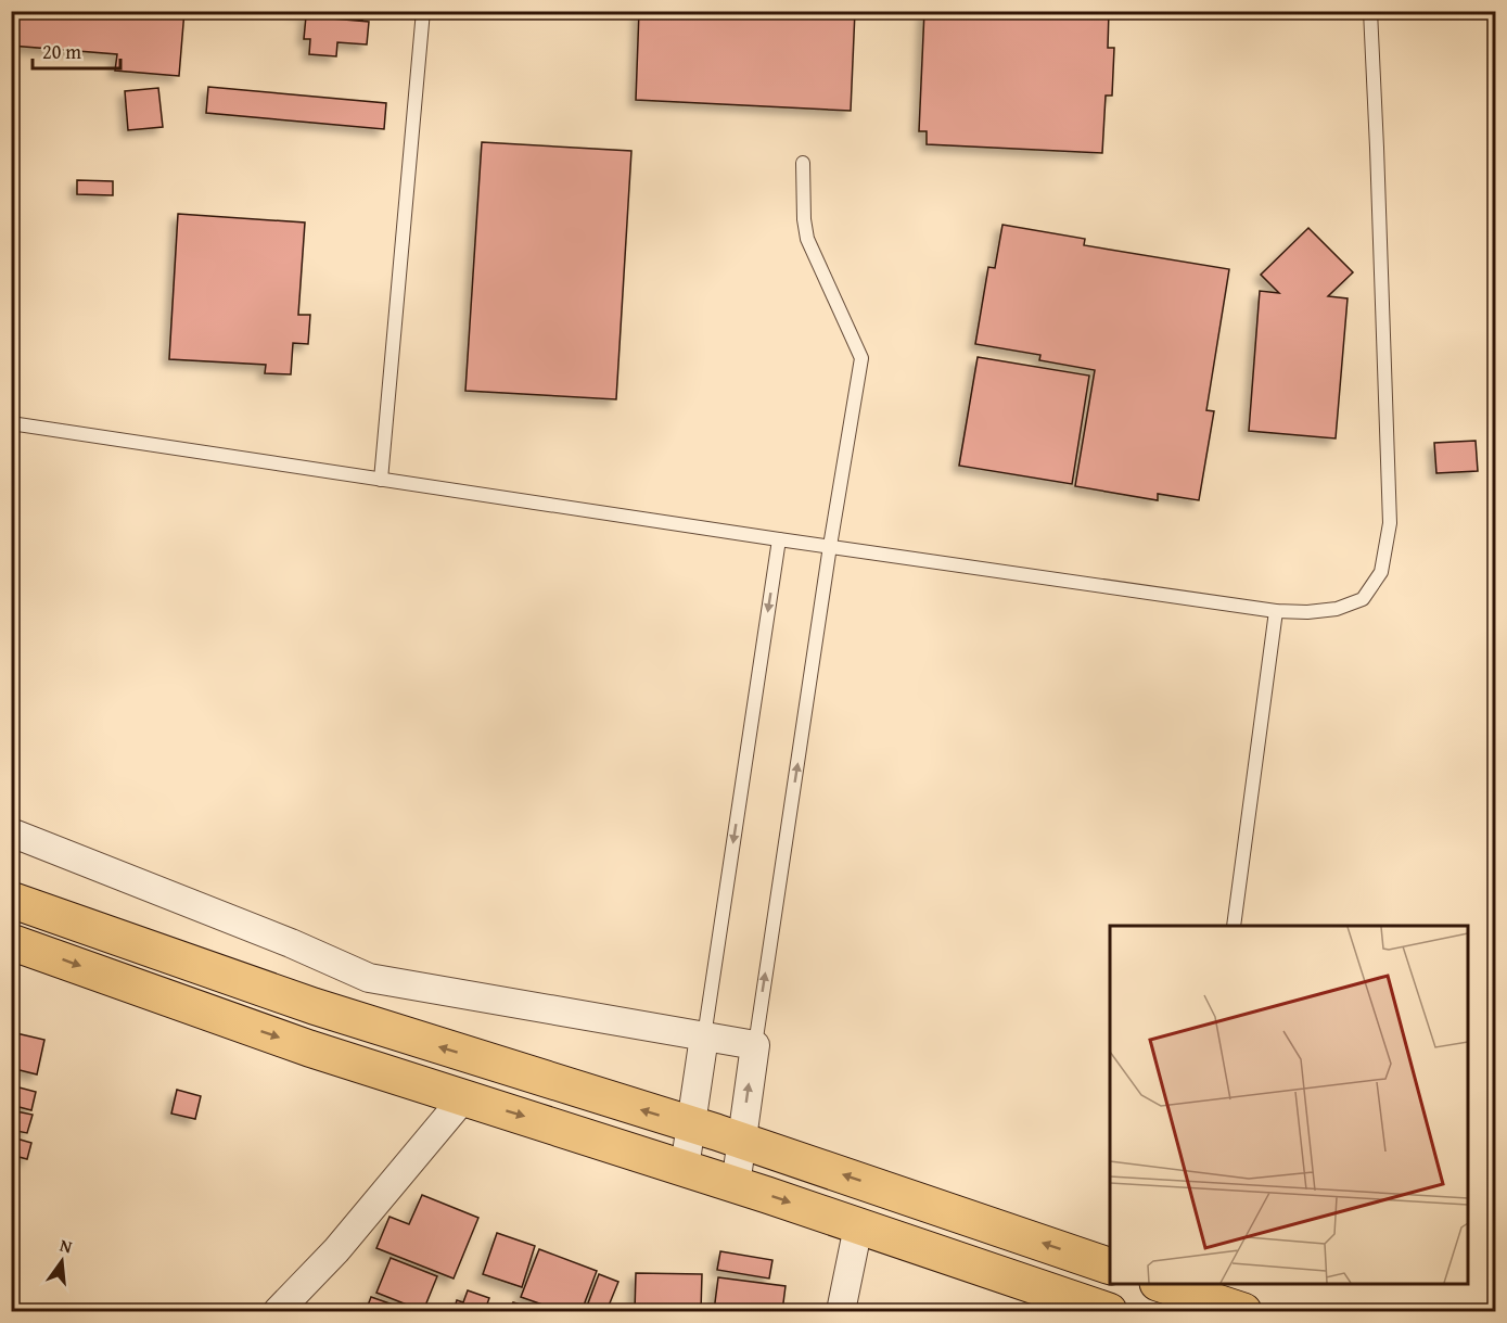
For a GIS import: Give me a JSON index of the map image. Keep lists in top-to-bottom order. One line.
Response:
{"scale_bar":"20 m","north":"top"}
